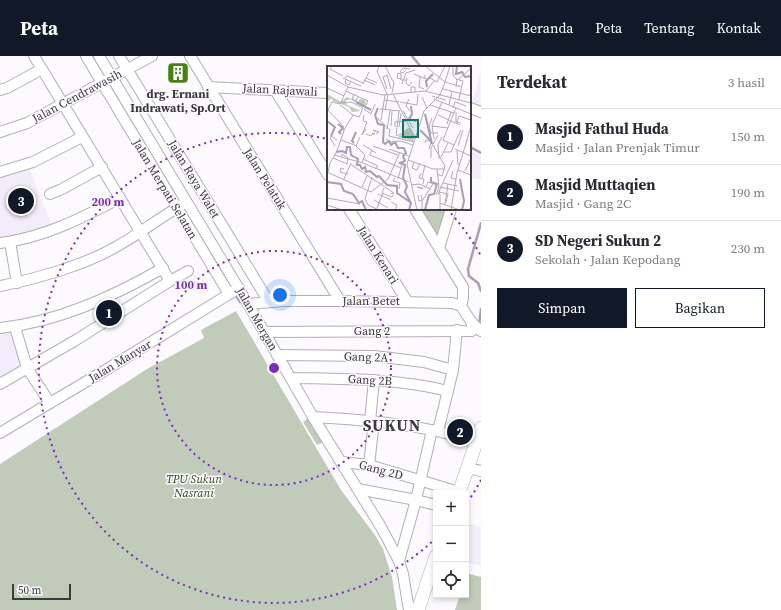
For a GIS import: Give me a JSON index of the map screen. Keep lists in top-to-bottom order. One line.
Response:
{"streets":{"street":["Jalan Rajawali","Jalan Cendrawasih","Jalan Raya Walet","Jalan Pelatuk","Jalan Merpati Selatan","Jalan Kenari","Jalan Betet","Jalan Mergan","Gang 2","Gang 2A","Jalan Manyar","Gang 2B","Gang 2D"]},"crossings":[["Jalan Rajawali","Jalan Pelatuk"],["Jalan Cendrawasih","Jalan Raya Walet"],["Jalan Cendrawasih","Jalan Merpati Selatan"],["Jalan Cendrawasih","Jalan Mergan"],["Jalan Raya Walet","Jalan Betet"],["Jalan Pelatuk","Jalan Betet"],["Jalan Merpati Selatan","Jalan Mergan"],["Jalan Merpati Selatan","Jalan Manyar"],["Jalan Kenari","Jalan Betet"],["Jalan Betet","Jalan Mergan"],["Jalan Mergan","Gang 2"],["Jalan Mergan","Gang 2A"],["Jalan Mergan","Jalan Manyar"],["Jalan Mergan","Gang 2B"],["Jalan Mergan","Gang 2D"]],"districts":["SUKUN"],"parks":["TPU Sukun Nasrani"],"places":{"building":["drg. Ernani Indrawati, Sp.Ort"]},"scale_bar":"50 m","page":{"header":"Peta","nav":["Beranda","Peta","Tentang","Kontak"],"heading":["Terdekat","3 hasil"],"list":[{"mark":"1","name":"Masjid Fathul Huda","note":"Masjid · Jalan Prenjak Timur","value":"150 m"},{"mark":"2","name":"Masjid Muttaqien","note":"Masjid · Gang 2C","value":"190 m"},{"mark":"3","name":"SD Negeri Sukun 2","note":"Sekolah · Jalan Kepodang","value":"230 m"}],"pins":["3","1","2"],"buttons":["Simpan","Bagikan"],"map_buttons":["+","−"],"scale":"50 m"},"rings":["200 m","100 m"]}
